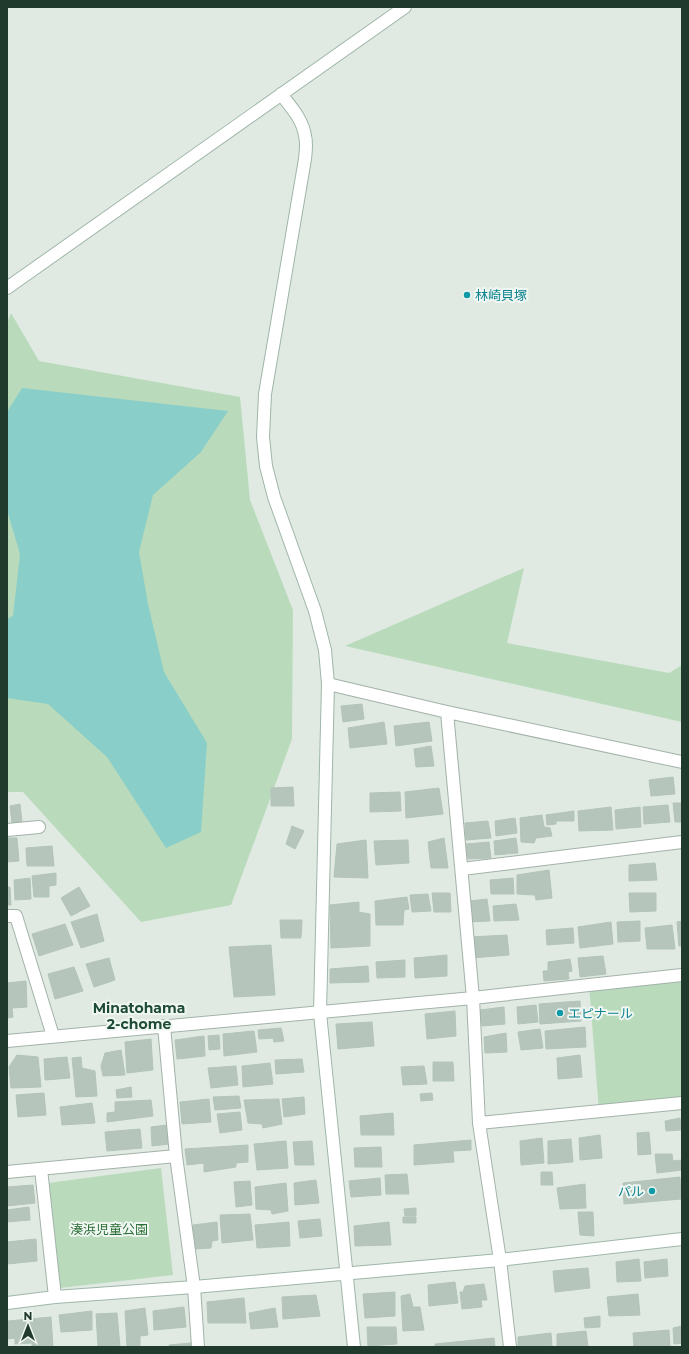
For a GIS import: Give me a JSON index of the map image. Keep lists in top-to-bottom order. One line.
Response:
{"districts":["Minatohama 2-chome"],"parks":["湊浜児童公園"],"places":["林崎貝塚","エピナール","パル"],"north":"top"}
